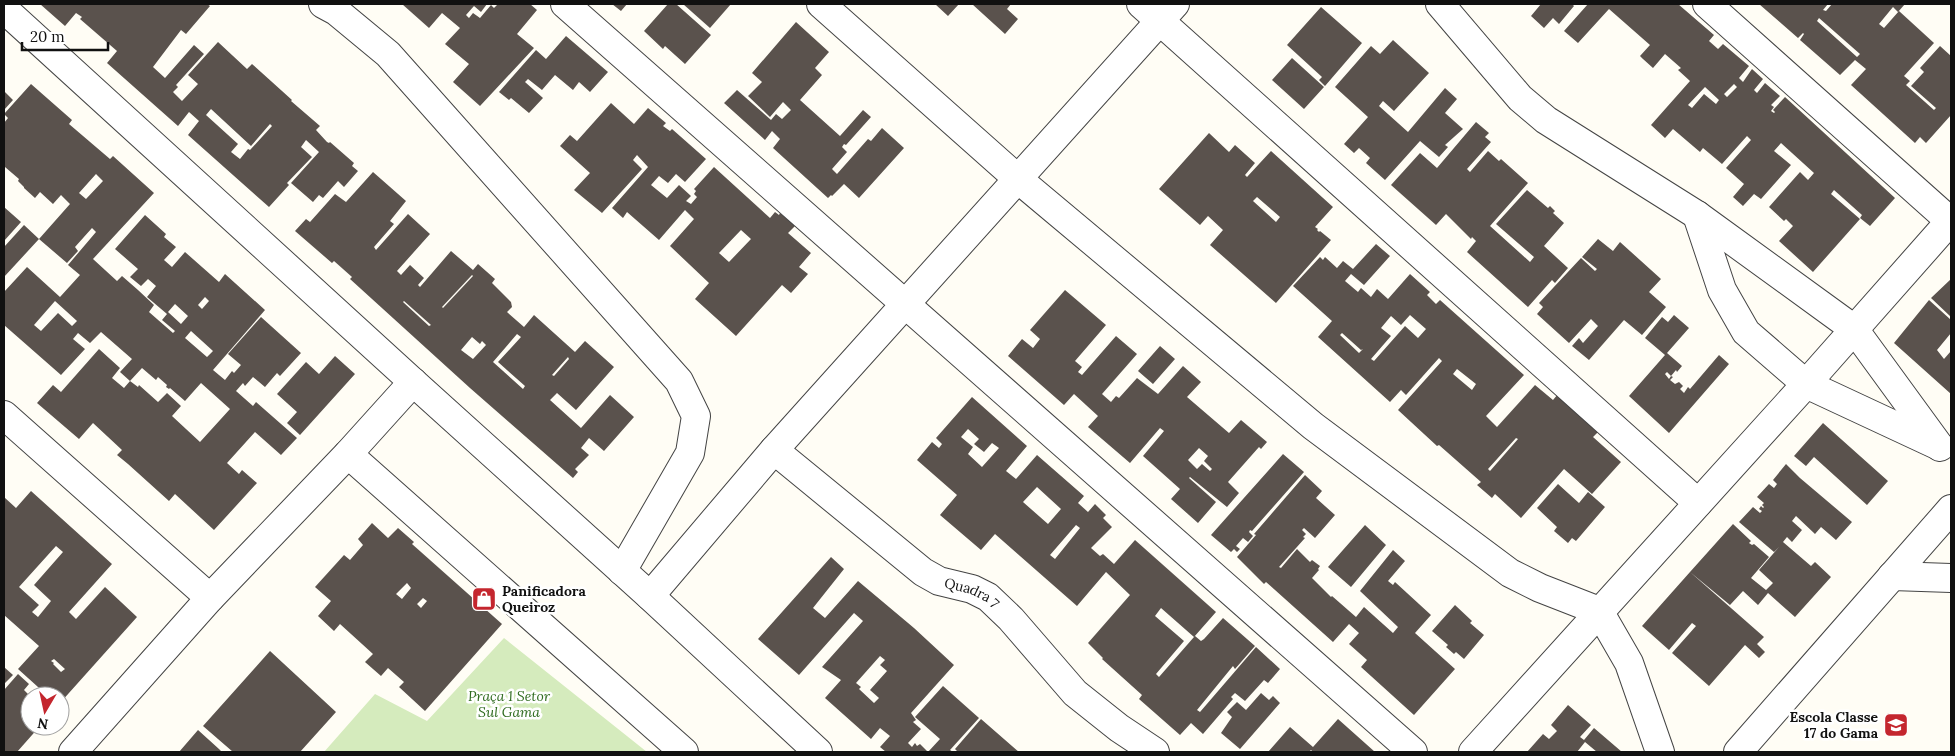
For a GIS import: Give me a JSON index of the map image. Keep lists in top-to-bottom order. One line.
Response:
{"streets":{"street":["Quadra 7"]},"parks":["Praça 1 Setor Sul Gama"],"places":{"shop":["Panificadora Queiroz"],"school or university":["Escola Classe 17 do Gama"]},"scale_bar":"20 m","north":"bottom"}
